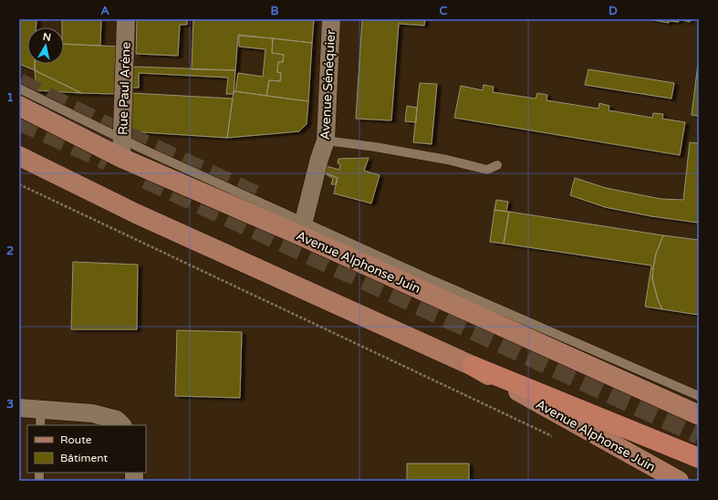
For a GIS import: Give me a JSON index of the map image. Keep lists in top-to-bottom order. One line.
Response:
{"streets":{"main road":["Avenue Alphonse Juin"],"street":["Avenue Sénéquier","Rue Paul Arène"]},"crossings":[["Avenue Sénéquier","Avenue Alphonse Juin"],["Rue Paul Arène","Avenue Alphonse Juin"]],"legend":["Route","Bâtiment"],"north":"top","grid":{"columns":["A","B","C","D"],"rows":["1","2","3"]}}
